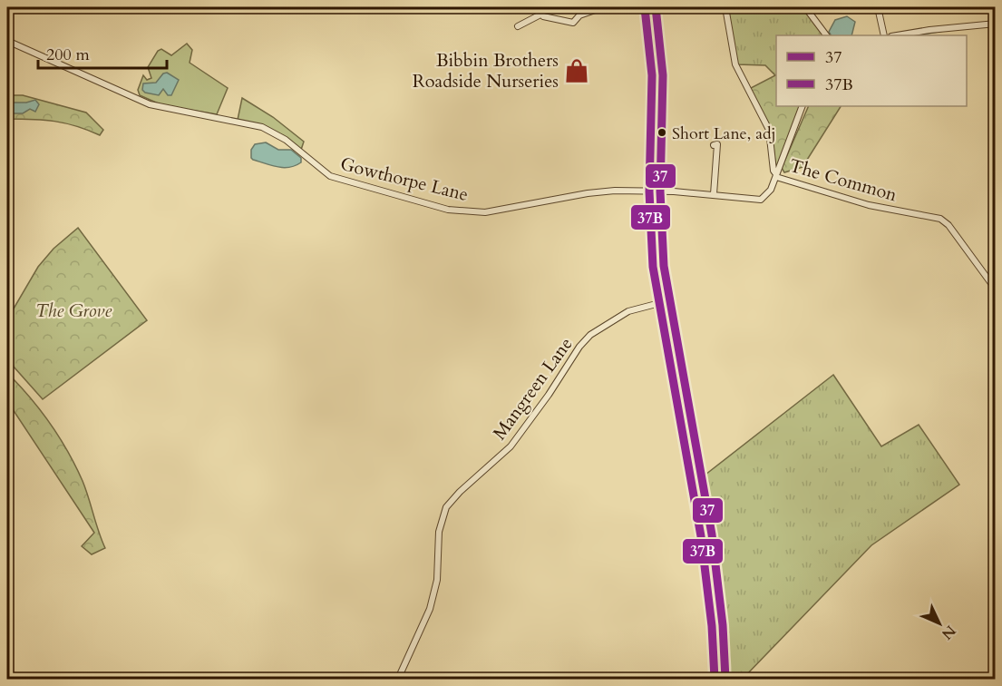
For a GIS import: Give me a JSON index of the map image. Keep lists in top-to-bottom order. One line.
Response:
{"streets":{"street":["Gowthorpe Lane","The Common","Mangreen Lane"]},"crossings":[["Gowthorpe Lane","The Common"]],"parks":["The Grove"],"places":{"shop":["Bibbin Brothers Roadside Nurseries"],"other":["Short Lane, adj"]},"lines":["transit line 37","transit line 37B"],"legend":["37","37B"],"scale_bar":"200 m","north":"bottom right"}
